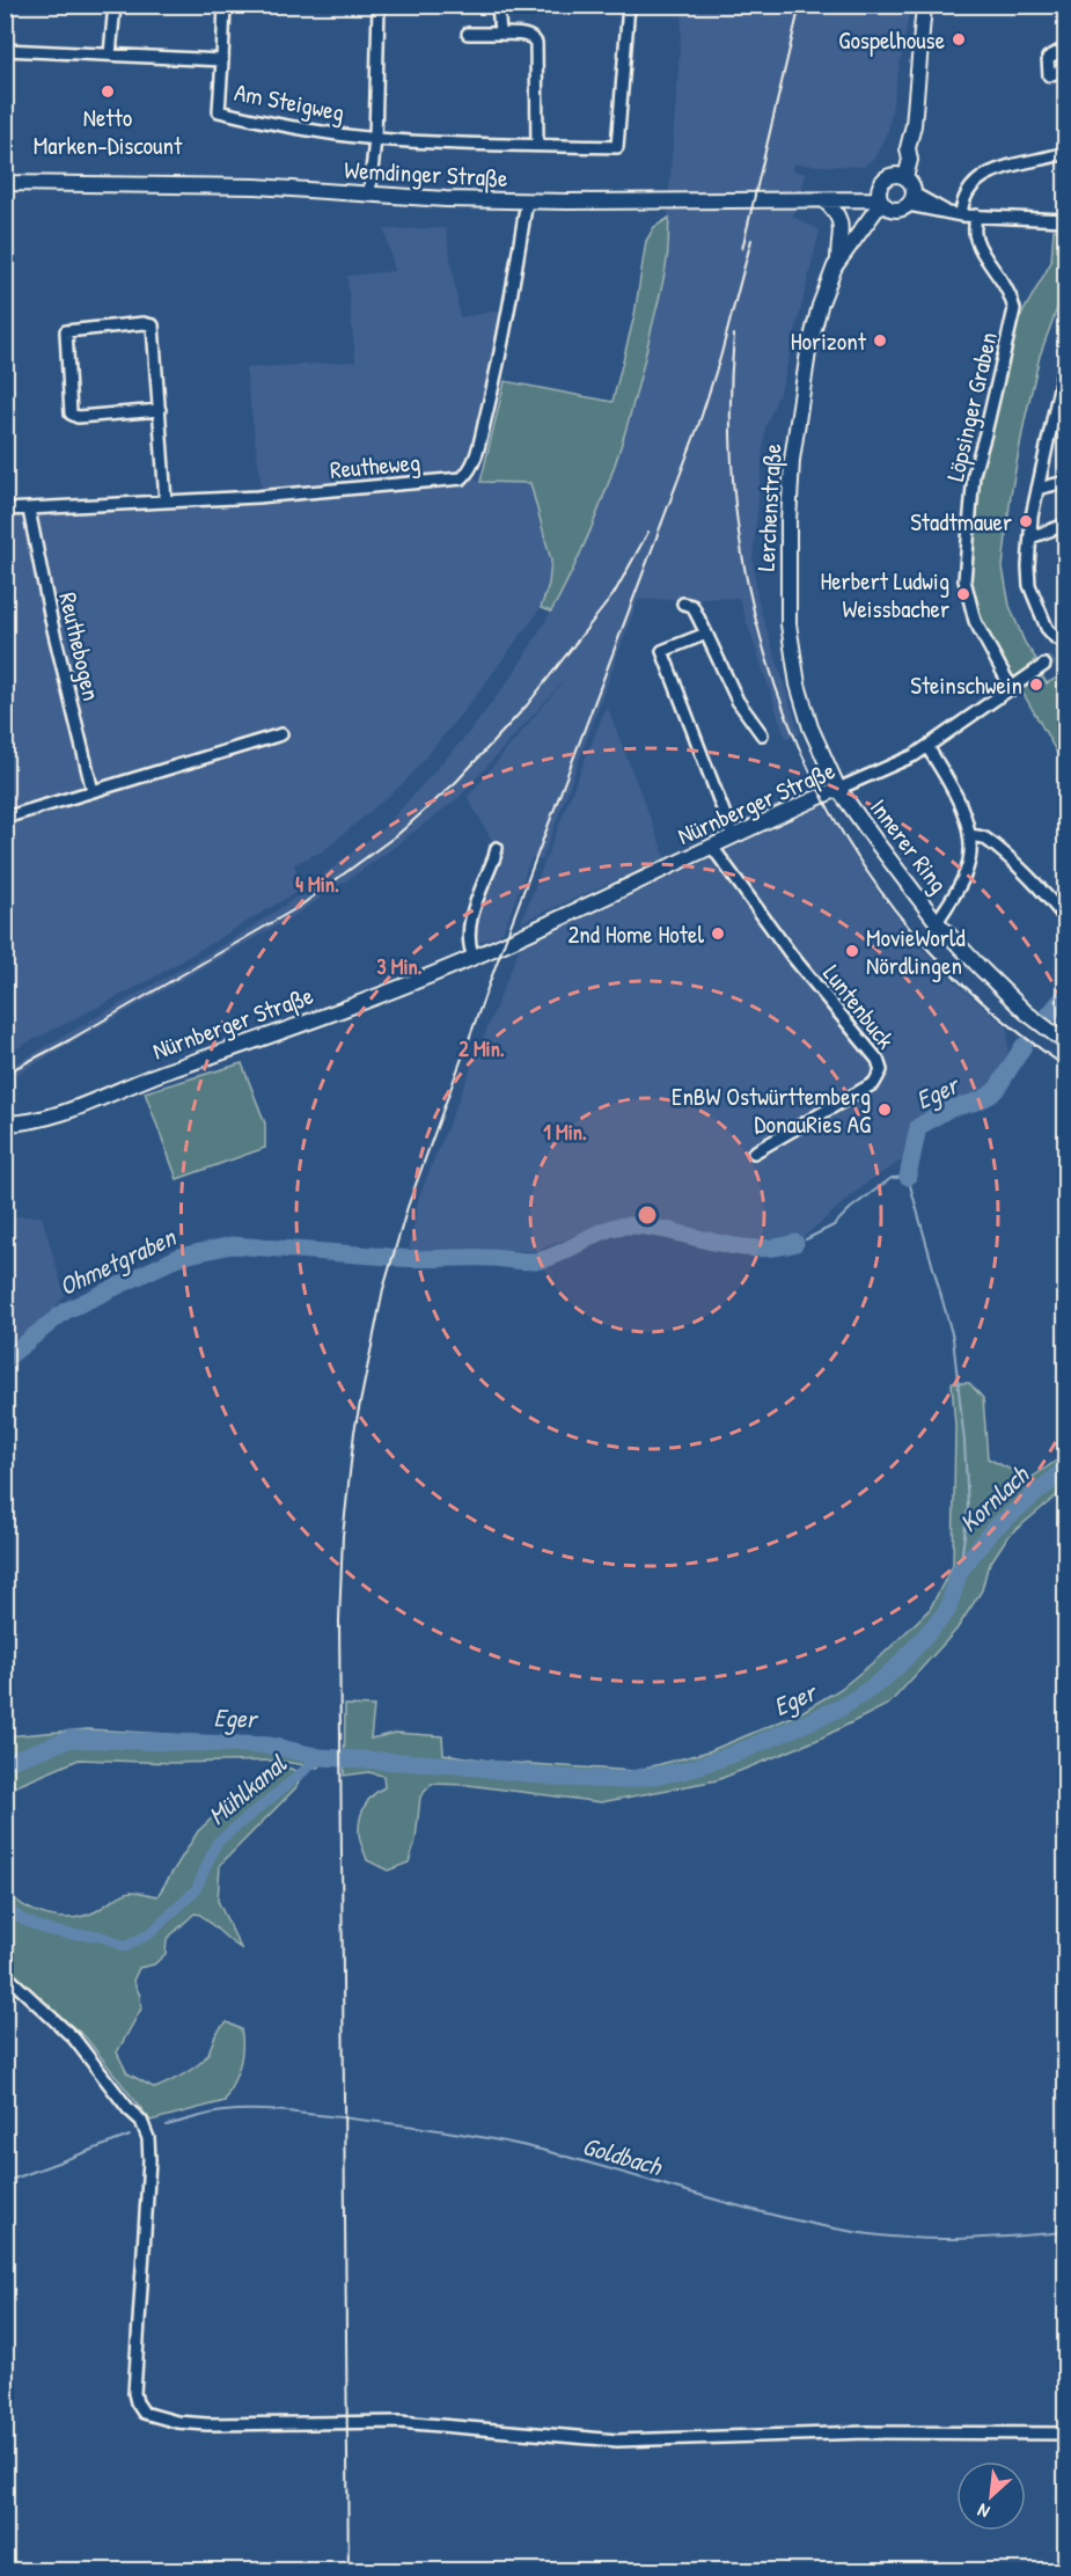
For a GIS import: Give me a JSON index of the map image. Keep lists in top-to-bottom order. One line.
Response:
{"streets":{"main road":["Wemdinger Straße","Lerchenstraße","Nürnberger Straße","Innerer Ring"],"street":["Am Steigweg","Löpsinger Graben","Reutheweg","Reuthebogen","Luntenbuck"]},"crossings":[["Wemdinger Straße","Reutheweg"],["Wemdinger Straße","Lerchenstraße"],["Löpsinger Graben","Nürnberger Straße"],["Reutheweg","Reuthebogen"],["Lerchenstraße","Nürnberger Straße"],["Lerchenstraße","Innerer Ring"],["Nürnberger Straße","Innerer Ring"],["Nürnberger Straße","Luntenbuck"]],"water":["Eger","Ohmetgraben","Kornlach","Mühlkanal","Goldbach"],"places":["Gospelhouse","Netto Marken-Discount","Horizont","Stadtmauer","Herbert Ludwig Weissbacher","Steinschwein","2nd Home Hotel","MovieWorld Nördlingen","EnBW Ostwürttemberg DonauRies AG"],"north":"bottom left","rings":["4 Min.","3 Min.","2 Min.","1 Min."]}
